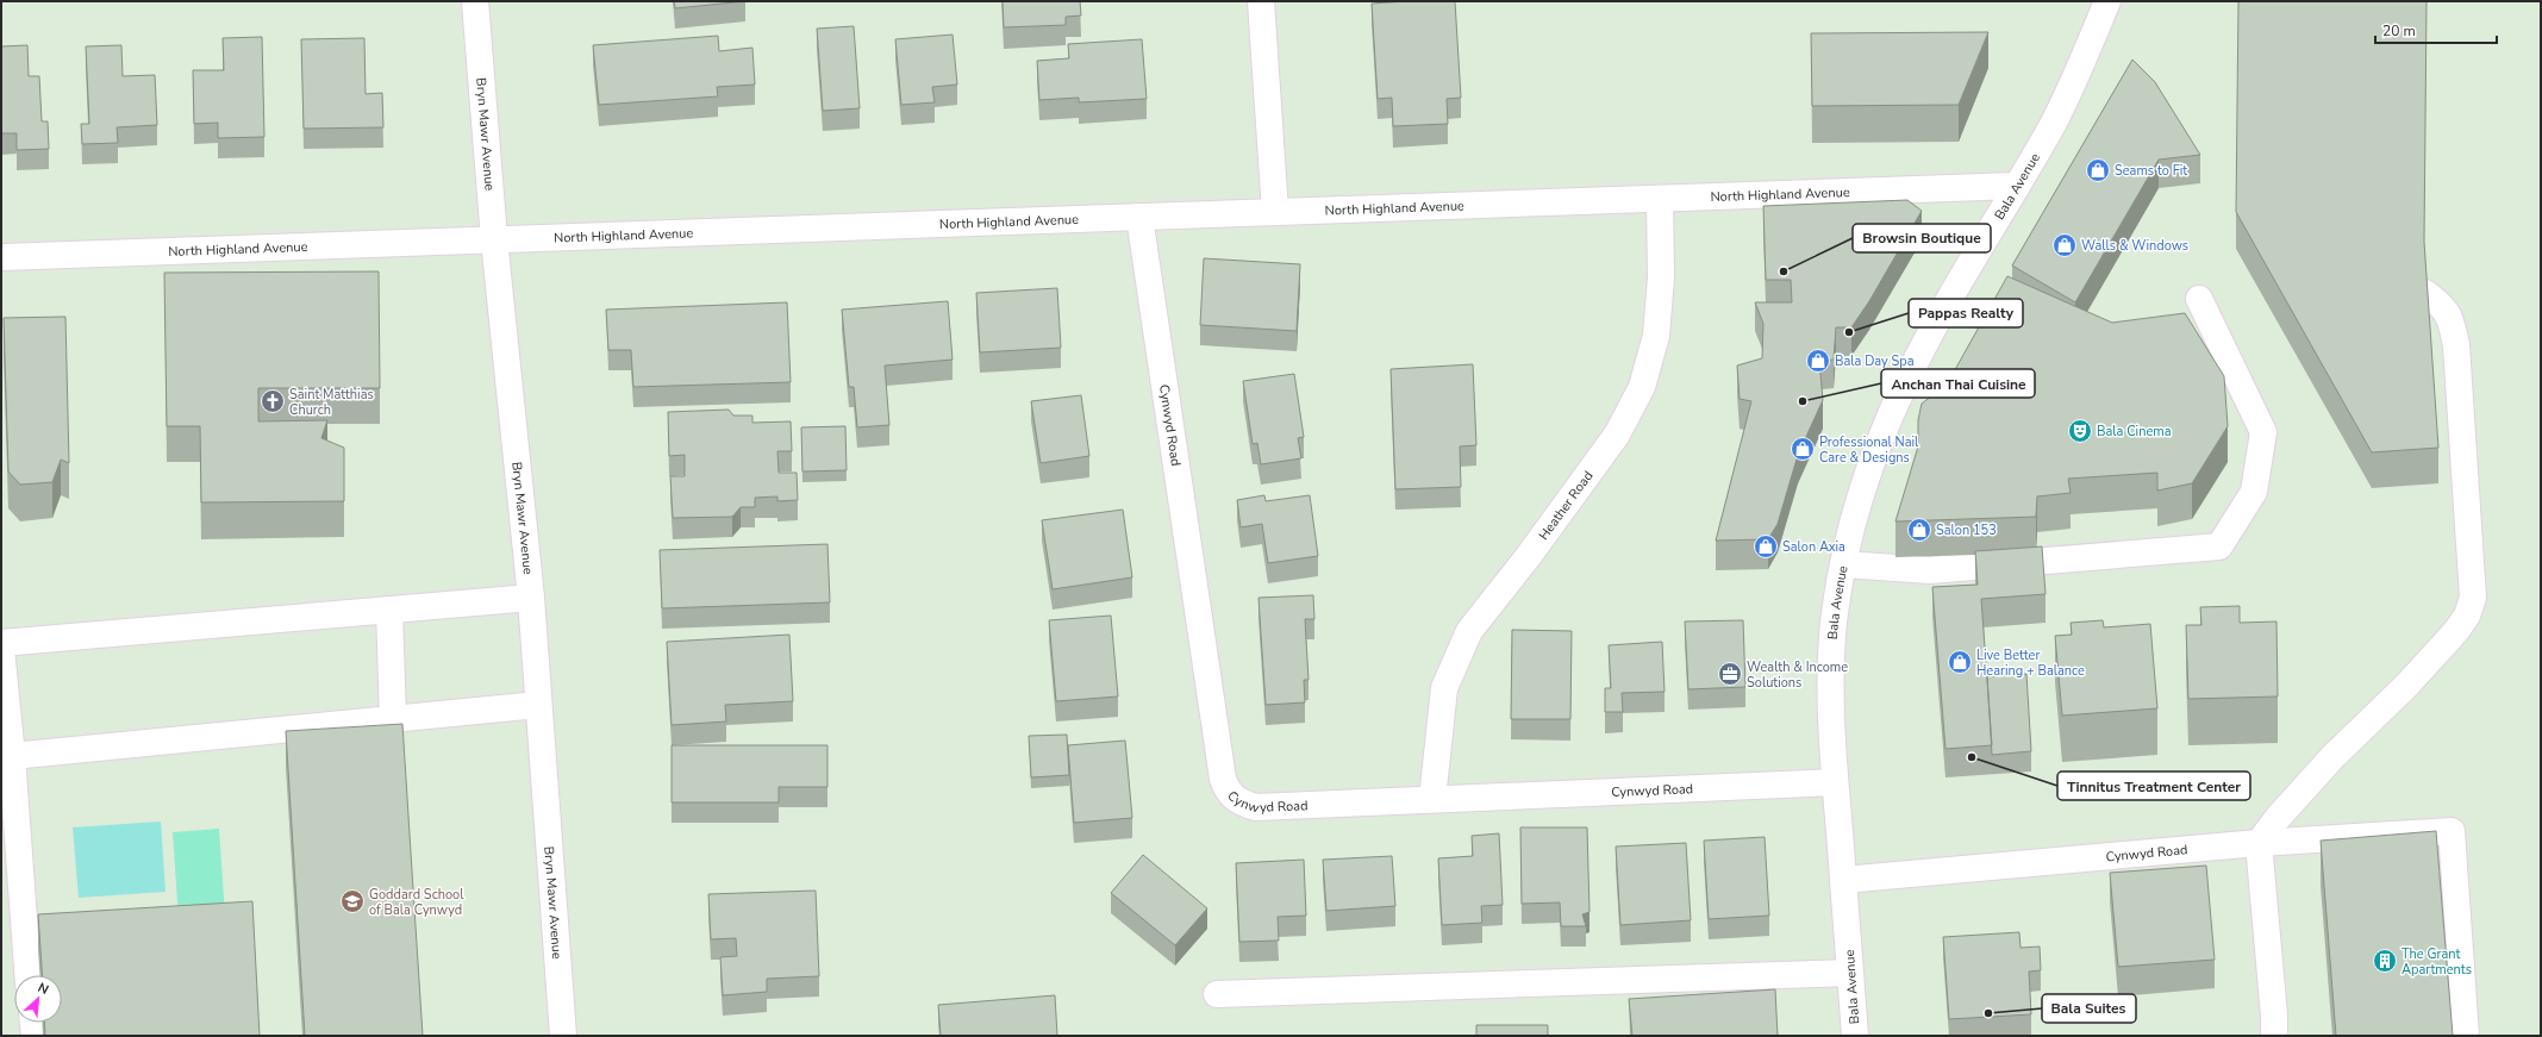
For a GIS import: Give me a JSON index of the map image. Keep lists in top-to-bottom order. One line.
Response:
{"streets":{"street":["Bryn Mawr Avenue","Bala Avenue","North Highland Avenue","Cynwyd Road","Heather Road"]},"crossings":[["Bryn Mawr Avenue","North Highland Avenue"],["Bala Avenue","North Highland Avenue"],["Bala Avenue","Cynwyd Road"],["North Highland Avenue","Cynwyd Road"],["North Highland Avenue","Heather Road"],["Cynwyd Road","Heather Road"]],"places":{"shop":["Seams to Fit","Walls & Windows","Bala Day Spa","Professional Nail Care & Designs","Salon 153","Salon Axia","Live Better Hearing + Balance"],"other":["Browsin Boutique","Pappas Realty","Anchan Thai Cuisine","Tinnitus Treatment Center","Bala Suites"],"church":["Saint Matthias Church"],"theatre":["Bala Cinema"],"office":["Wealth & Income Solutions"],"school or university":["Goddard School of Bala Cynwyd"],"building":["The Grant Apartments"]},"scale_bar":"20 m","north":"top right"}
